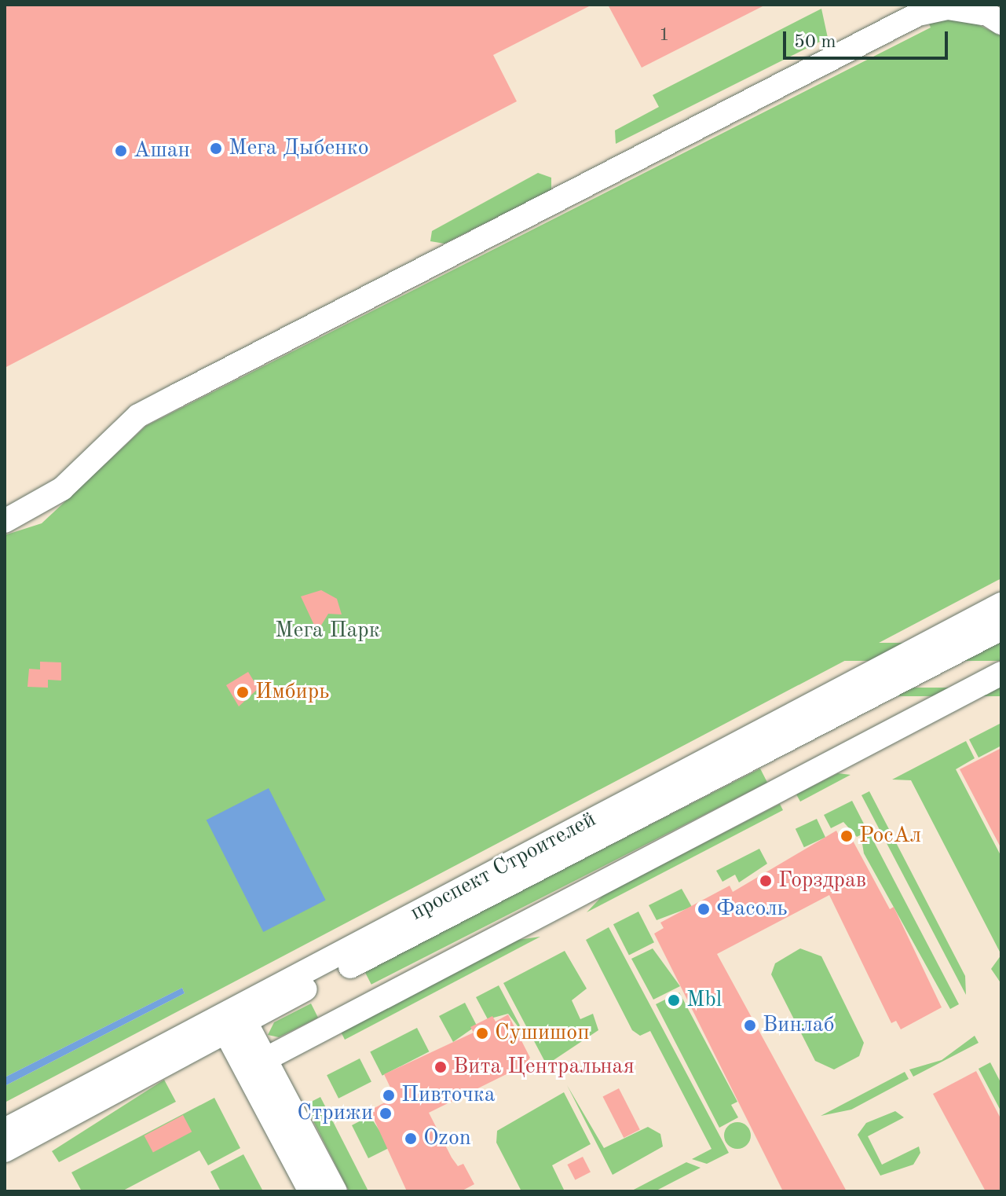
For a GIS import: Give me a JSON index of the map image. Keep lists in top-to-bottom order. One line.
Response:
{"streets":{"street":["проспект Строителей"]},"parks":["Мега Парк"],"places":["Мега Дыбенко","Ашан","Имбирь","РосАл","Горздрав","Фасоль","Mbl","Винлаб","Сушишоп","Вита Центральная","Пивточка","Стрижи","Ozon"],"house_numbers":["1"],"scale_bar":"50 m"}
